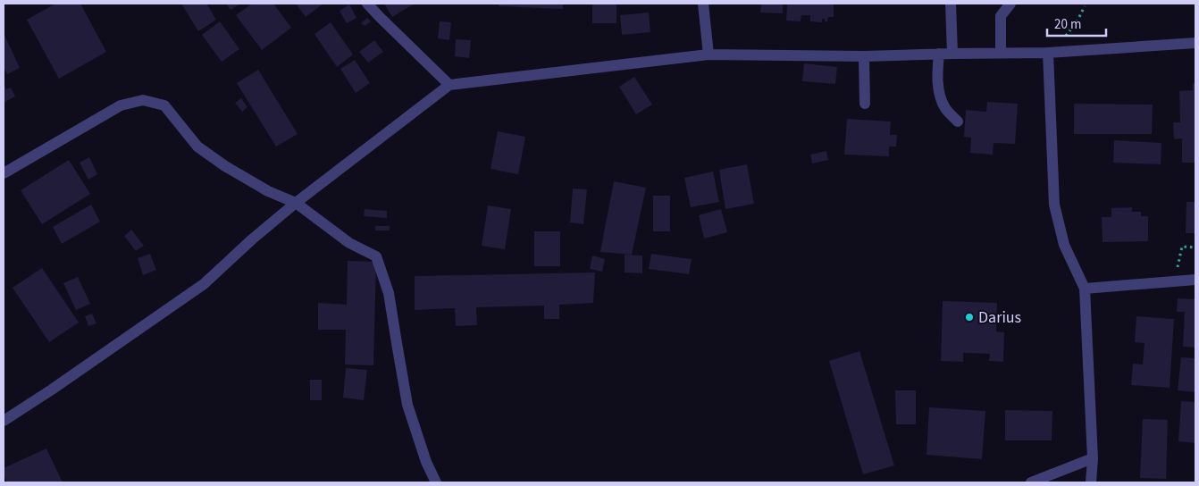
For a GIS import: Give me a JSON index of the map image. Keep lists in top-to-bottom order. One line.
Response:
{"places":["Darius"],"scale_bar":"20 m"}
